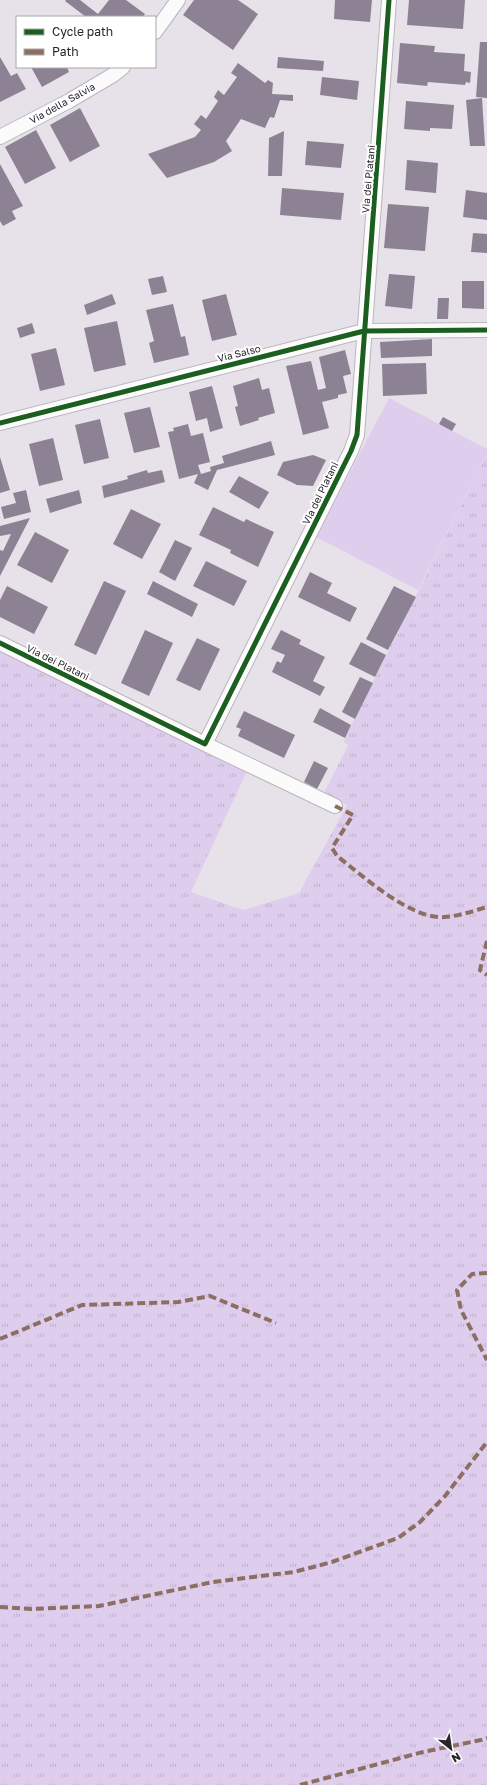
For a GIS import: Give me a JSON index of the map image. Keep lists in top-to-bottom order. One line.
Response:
{"streets":{"street":["Via della Salvia","Via dei Platani","Via Salso"]},"crossings":[["Via dei Platani","Via Salso"]],"legend":["Cycle path","Path"],"north":"bottom right"}
